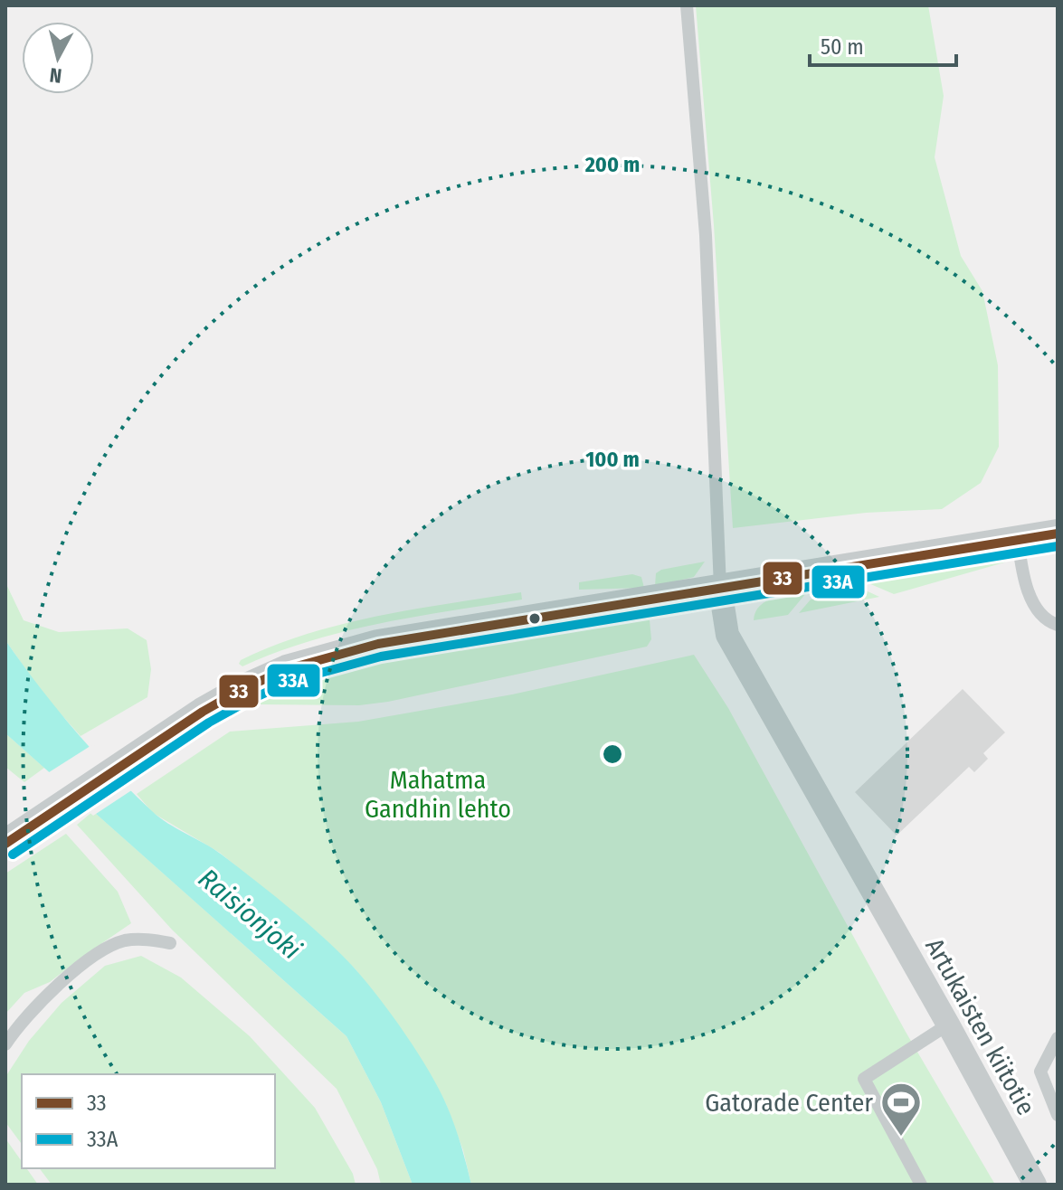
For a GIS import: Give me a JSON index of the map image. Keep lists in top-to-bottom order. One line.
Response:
{"streets":{"street":["Artukaisten kiitotie"]},"water":["Raisionjoki"],"parks":["Mahatma Gandhin lehto"],"places":{"sports":["Gatorade Center"]},"lines":["transit line 33","transit line 33A"],"legend":["33","33A"],"scale_bar":"50 m","north":"bottom","rings":["200 m","100 m"]}
